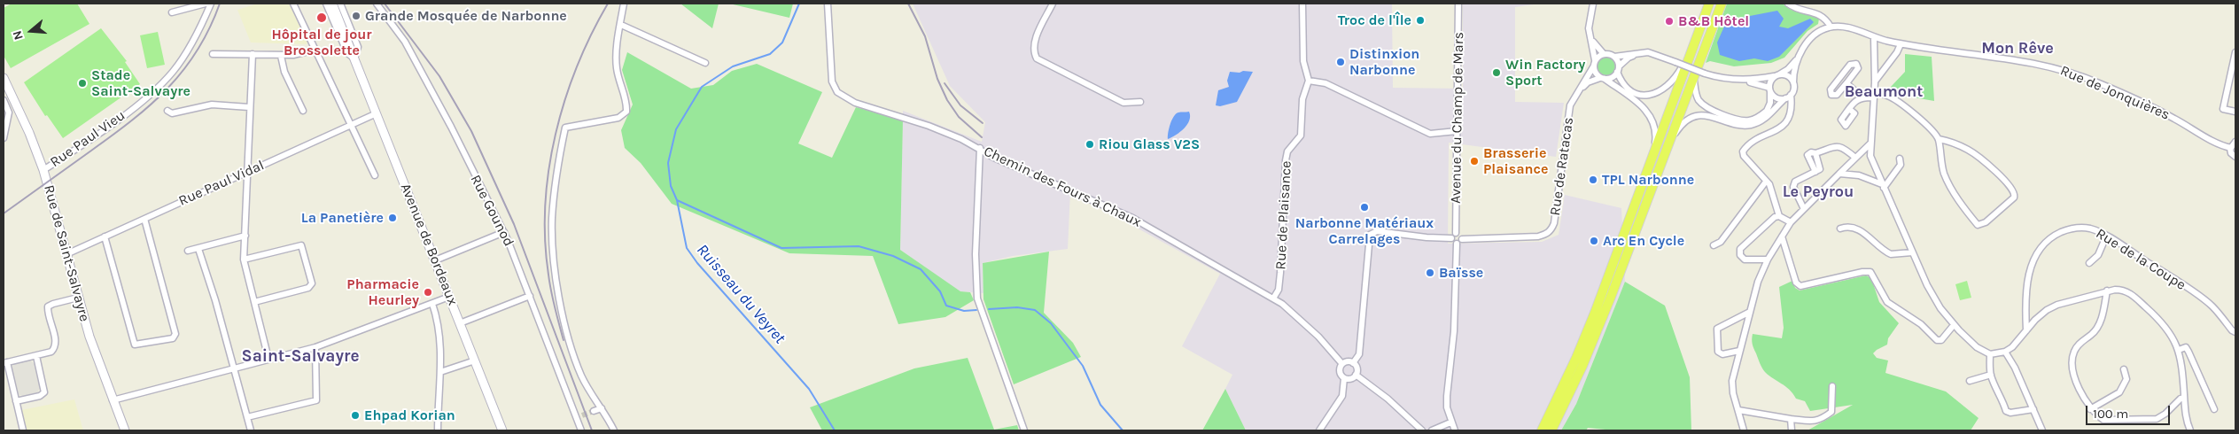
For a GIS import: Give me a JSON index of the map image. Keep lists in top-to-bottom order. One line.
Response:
{"streets":{"main road":["Avenue de Bordeaux","Rue de Saint-Salvayre"],"street":["Rue de Jonquières","Avenue du Champ de Mars","Rue Paul Vieu","Rue de Ratacas","Rue Paul Vidal","Chemin des Fours à Chaux","Rue Gounod","Rue de Plaisance","Rue de la Coupe"]},"crossings":[["Rue Paul Vieu","Rue de Saint-Salvayre"],["Rue Paul Vidal","Avenue de Bordeaux"],["Rue Paul Vidal","Rue de Saint-Salvayre"],["Chemin des Fours à Chaux","Rue de Plaisance"]],"districts":["Mon Rêve","Beaumont","Le Peyrou","Saint-Salvayre"],"water":["Ruisseau du Veyret"],"places":["Grande Mosquée de Narbonne","Hôpital de jour Brossolette","Troc de l'Île","B&B Hôtel","Distinxion Narbonne","Win Factory Sport","Stade Saint-Salvayre","Riou Glass V2S","Brasserie Plaisance","TPL Narbonne","Narbonne Matériaux Carrelages","La Panetière","Arc En Cycle","Baïsse","Pharmacie Heurley","Ehpad Korian"],"scale_bar":"100 m","north":"left"}
